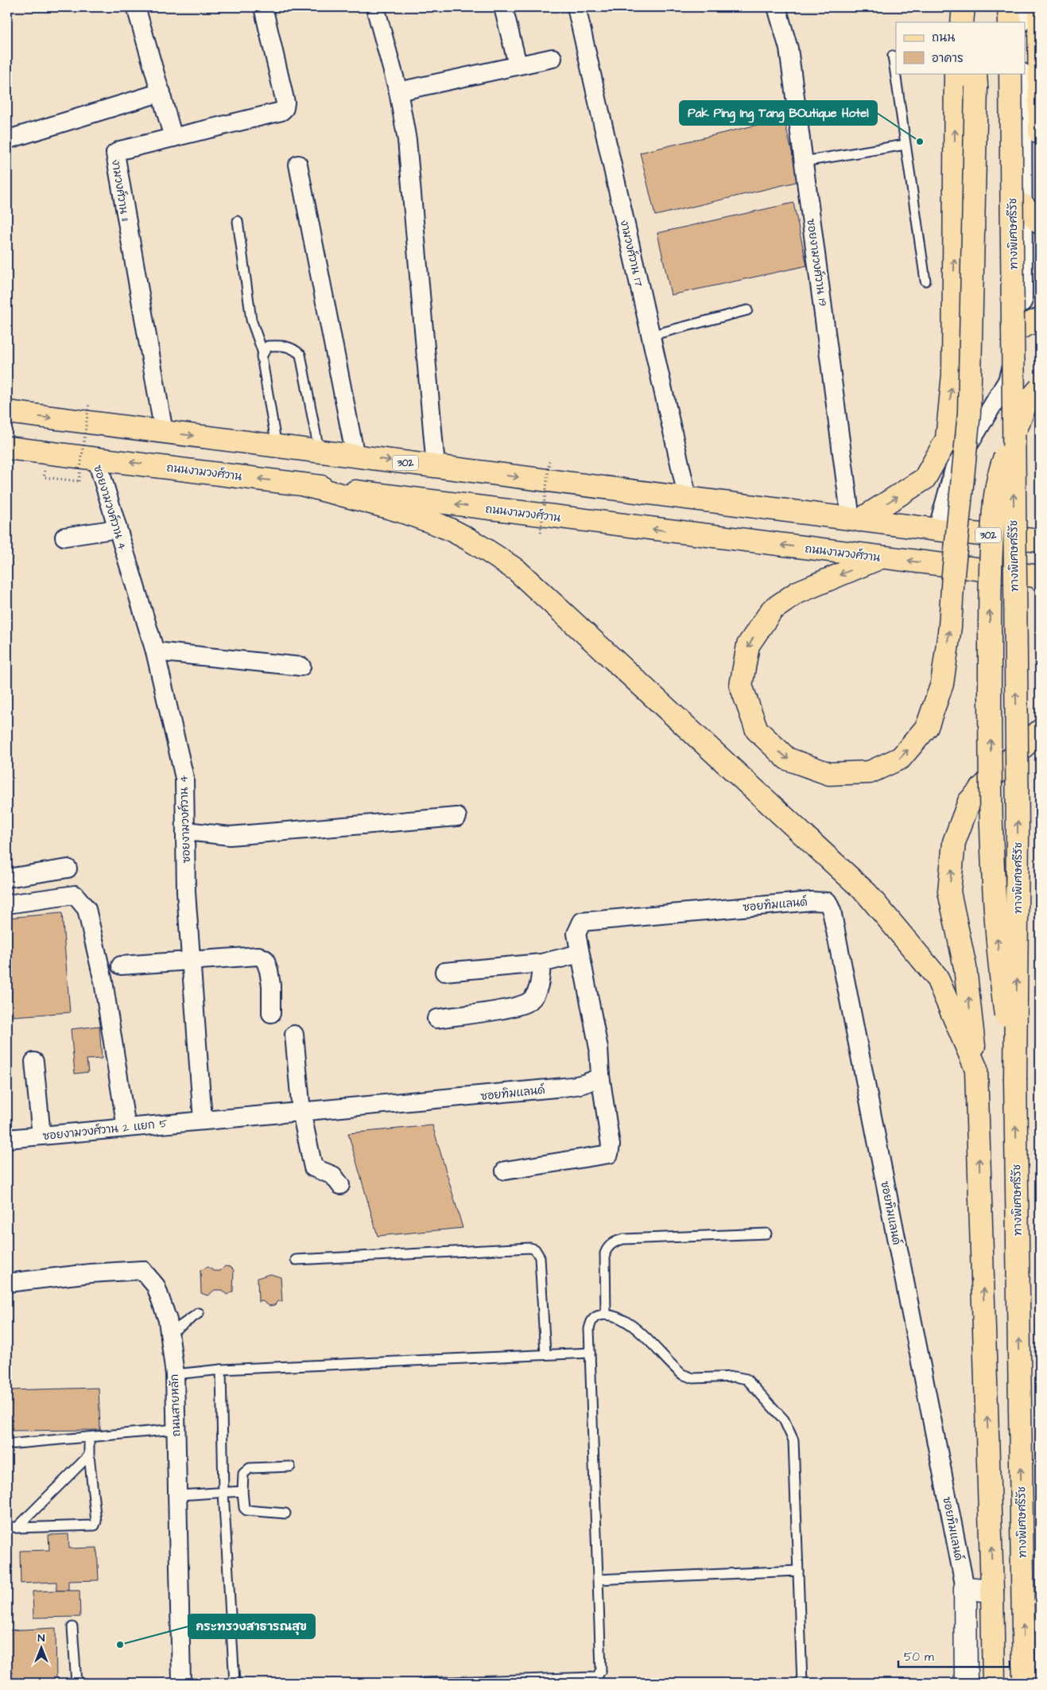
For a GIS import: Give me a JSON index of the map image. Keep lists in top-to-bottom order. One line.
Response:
{"streets":{"main road":["ทางพิเศษศรีรัช","302","ถนนงามวงศ์วาน"],"street":["งามวงศ์วาน 11","งามวงศ์วาน 17","ซอยงามวงศ์วาน 19","ซอยงามวงศ์วาน 4","ซอยทิมแลนด์","ซอยงามวงศ์วาน 2 แยก 5","ถนนสายหลัก"]},"crossings":[["งามวงศ์วาน 11","302"],["งามวงศ์วาน 17","302"],["ซอยงามวงศ์วาน 19","302"],["ถนนงามวงศ์วาน","ซอยงามวงศ์วาน 4"],["ซอยงามวงศ์วาน 4","ซอยทิมแลนด์"],["ซอยงามวงศ์วาน 4","ซอยงามวงศ์วาน 2 แยก 5"],["ซอยทิมแลนด์","ซอยงามวงศ์วาน 2 แยก 5"]],"places":["Pak Ping Ing Tang BOutique Hotel","กระทรวงสาธารณสุข"],"legend":["ถนน","อาคาร"],"scale_bar":"50 m","north":"top"}
